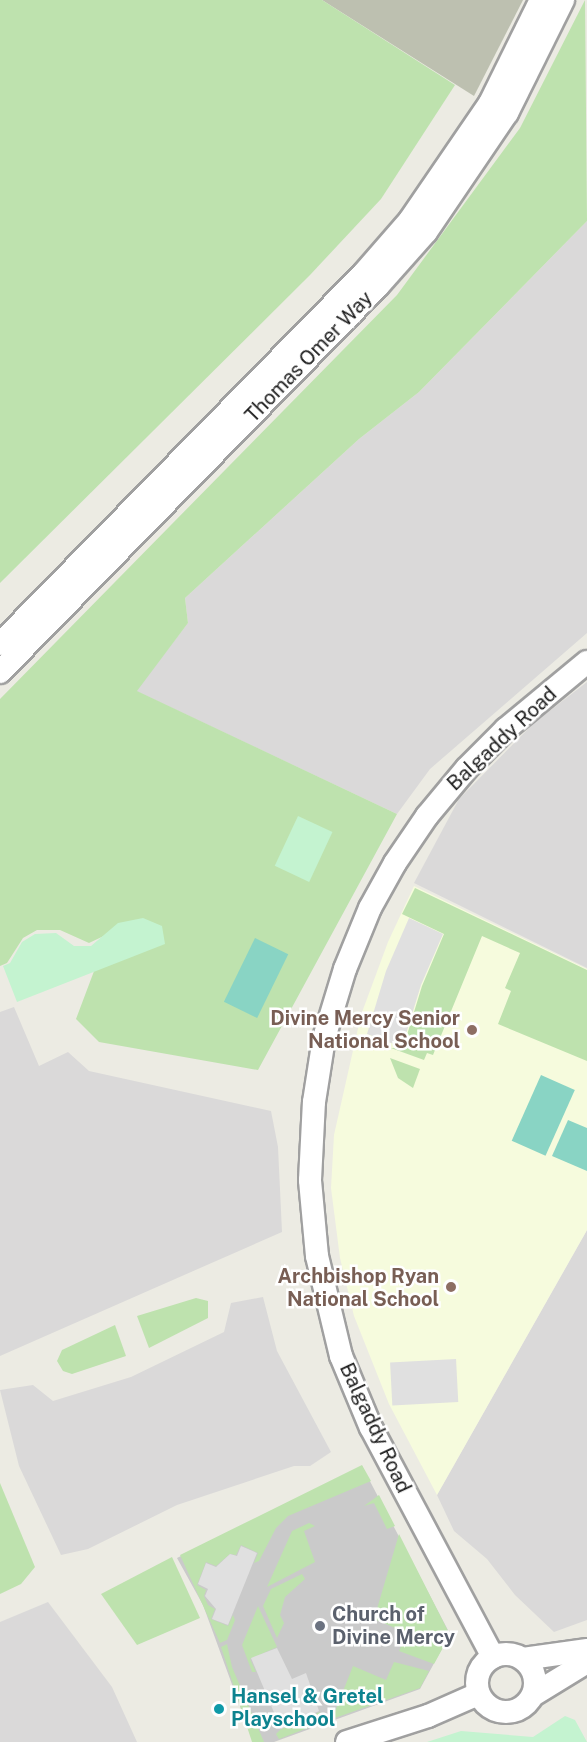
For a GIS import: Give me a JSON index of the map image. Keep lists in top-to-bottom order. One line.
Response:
{"streets":{"street":["Thomas Omer Way","Balgaddy Road"]},"places":["Divine Mercy Senior National School","Archbishop Ryan National School","Church of Divine Mercy","Hansel & Gretel Playschool"]}
